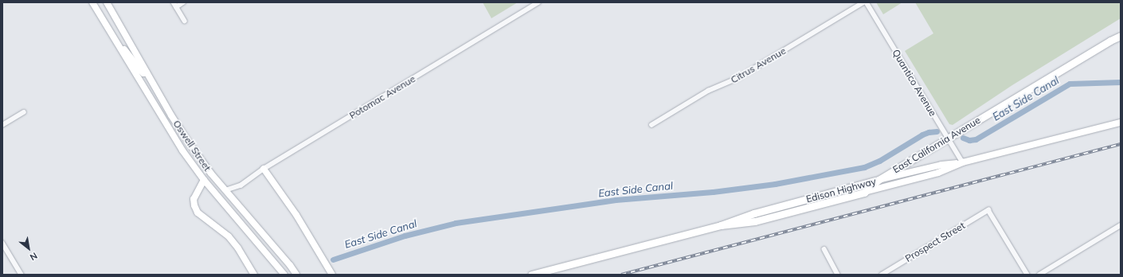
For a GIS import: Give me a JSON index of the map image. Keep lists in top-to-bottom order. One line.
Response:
{"streets":{"main road":["East California Avenue","Oswell Street","Edison Highway"],"street":["Citrus Avenue","Quantico Avenue","Potomac Avenue","Prospect Street"]},"crossings":[["Quantico Avenue","East California Avenue"],["Quantico Avenue","Edison Highway"],["Potomac Avenue","Oswell Street"],["East California Avenue","Edison Highway"]],"water":["East Side Canal"],"north":"bottom right"}
